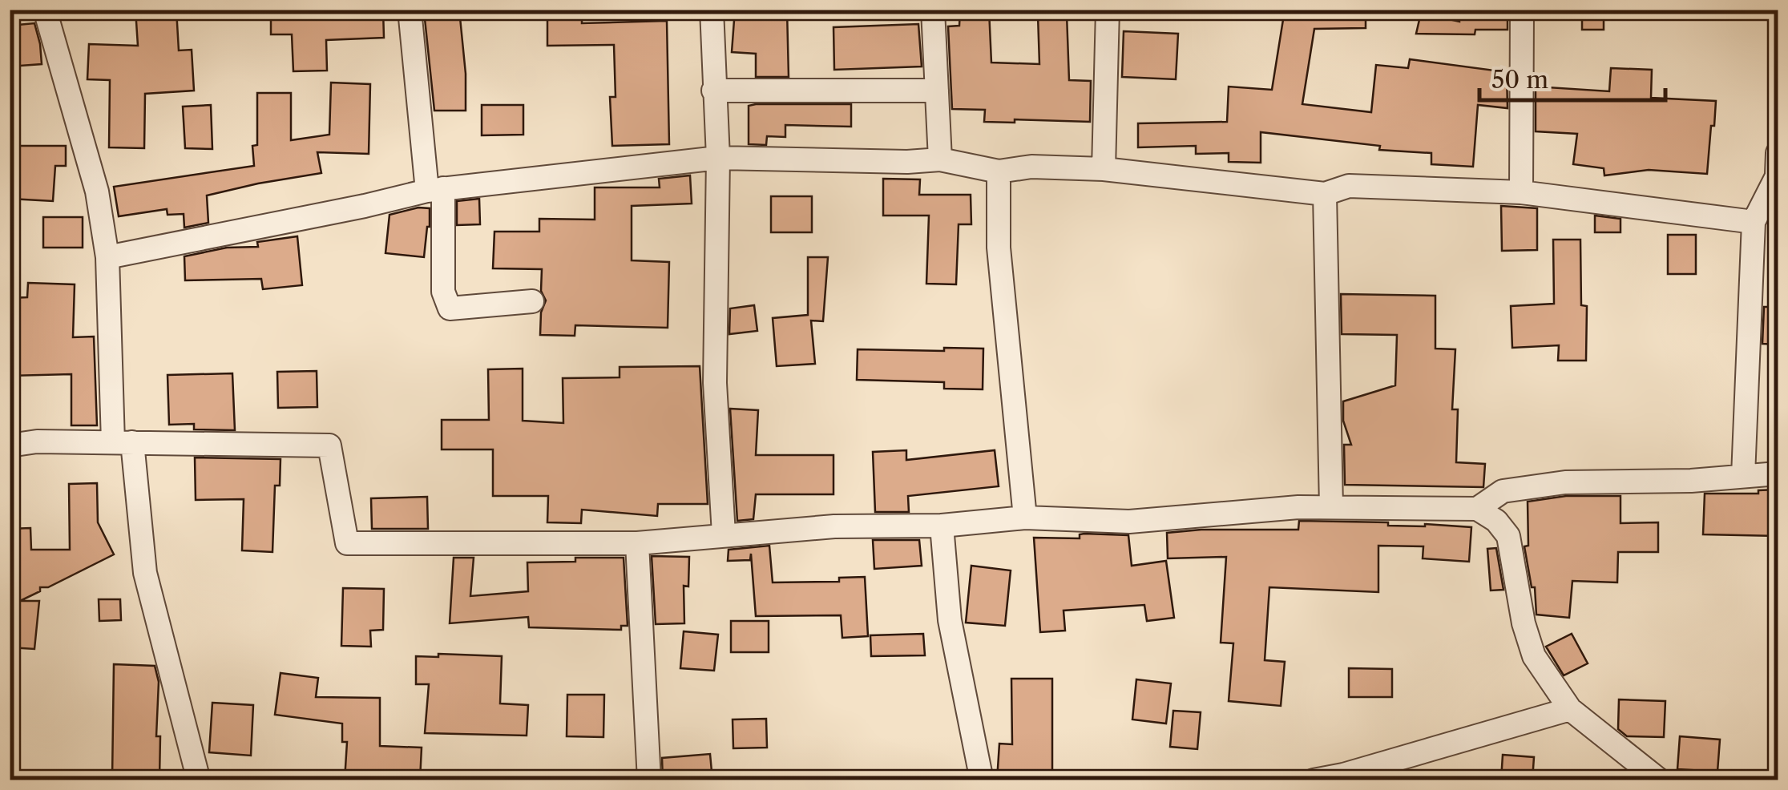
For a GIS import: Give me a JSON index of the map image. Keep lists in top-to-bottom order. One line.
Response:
{"scale_bar":"50 m"}
